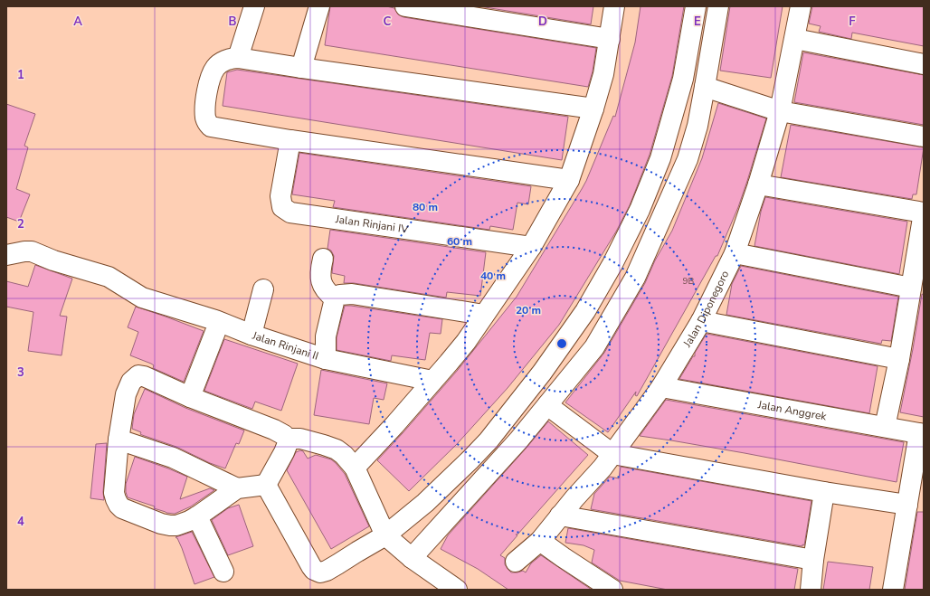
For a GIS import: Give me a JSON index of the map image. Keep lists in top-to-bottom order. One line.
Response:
{"streets":{"street":["Jalan Rinjani IV","Jalan Diponegoro","Jalan Rinjani II","Jalan Anggrek"]},"crossings":[["Jalan Diponegoro","Jalan Anggrek"]],"house_numbers":["9B"],"grid":{"columns":["A","B","C","D","E","F"],"rows":["1","2","3","4"]},"rings":["80 m","60 m","40 m","20 m"]}
